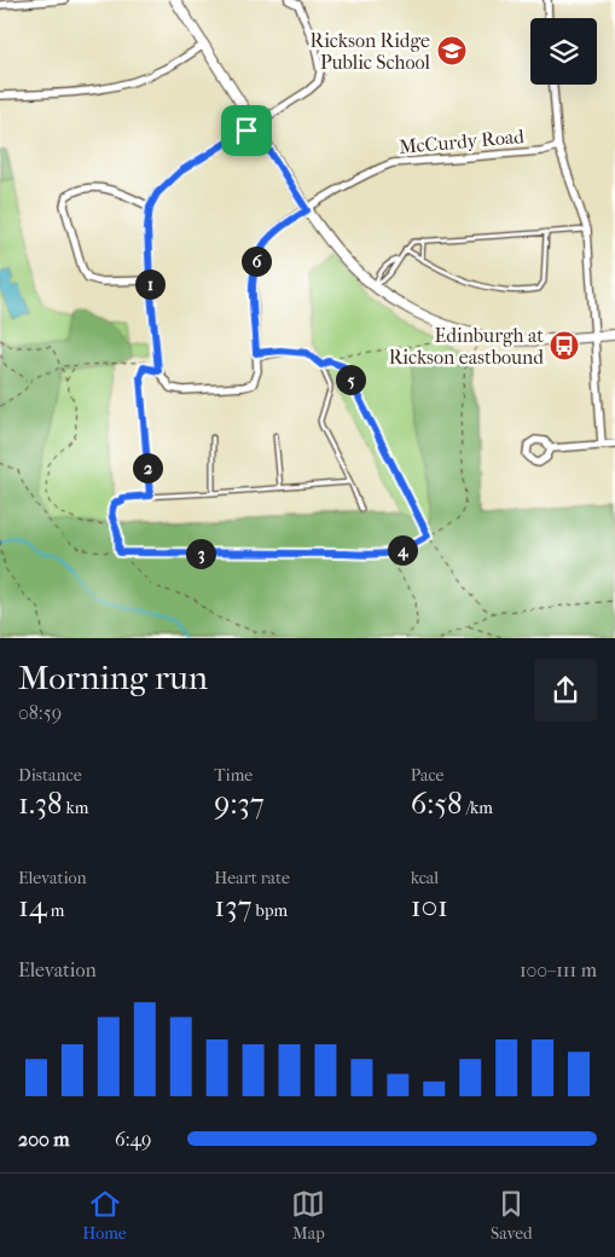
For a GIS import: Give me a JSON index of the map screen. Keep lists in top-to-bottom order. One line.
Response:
{"streets":{"street":["McCurdy Road"]},"places":{"school or university":["Rickson Ridge Public School"],"bus stop":["Edinburgh at Rickson eastbound"]},"page":{"pins":["6","1","5","2","4","3"],"heading":["Morning run","08:59"],"stats":[["Distance","1.38 km"],["Time","9:37"],["Pace","6:58 /km"],["Elevation","14 m"],["Heart rate","137 bpm"],["kcal","101"]],"chart":["Elevation","100–111 m"],"list":[{"name":"200 m","note":"6:49"}],"tabs":["Home","Map","Saved"]}}
